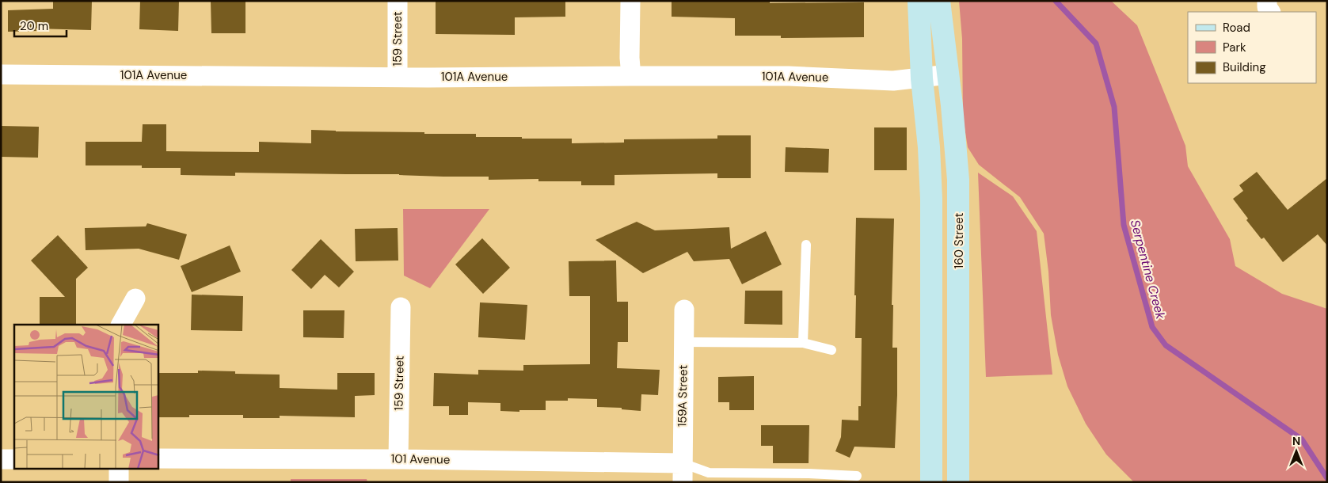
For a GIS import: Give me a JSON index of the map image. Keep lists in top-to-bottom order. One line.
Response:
{"streets":{"main road":["160 Street"],"street":["159 Street","101A Avenue","159A Street","101 Avenue"]},"crossings":[["159 Street","101A Avenue"],["159 Street","101 Avenue"],["101A Avenue","160 Street"],["159A Street","101 Avenue"]],"water":["Serpentine Creek"],"legend":["Road","Park","Building"],"scale_bar":"20 m","north":"top"}
